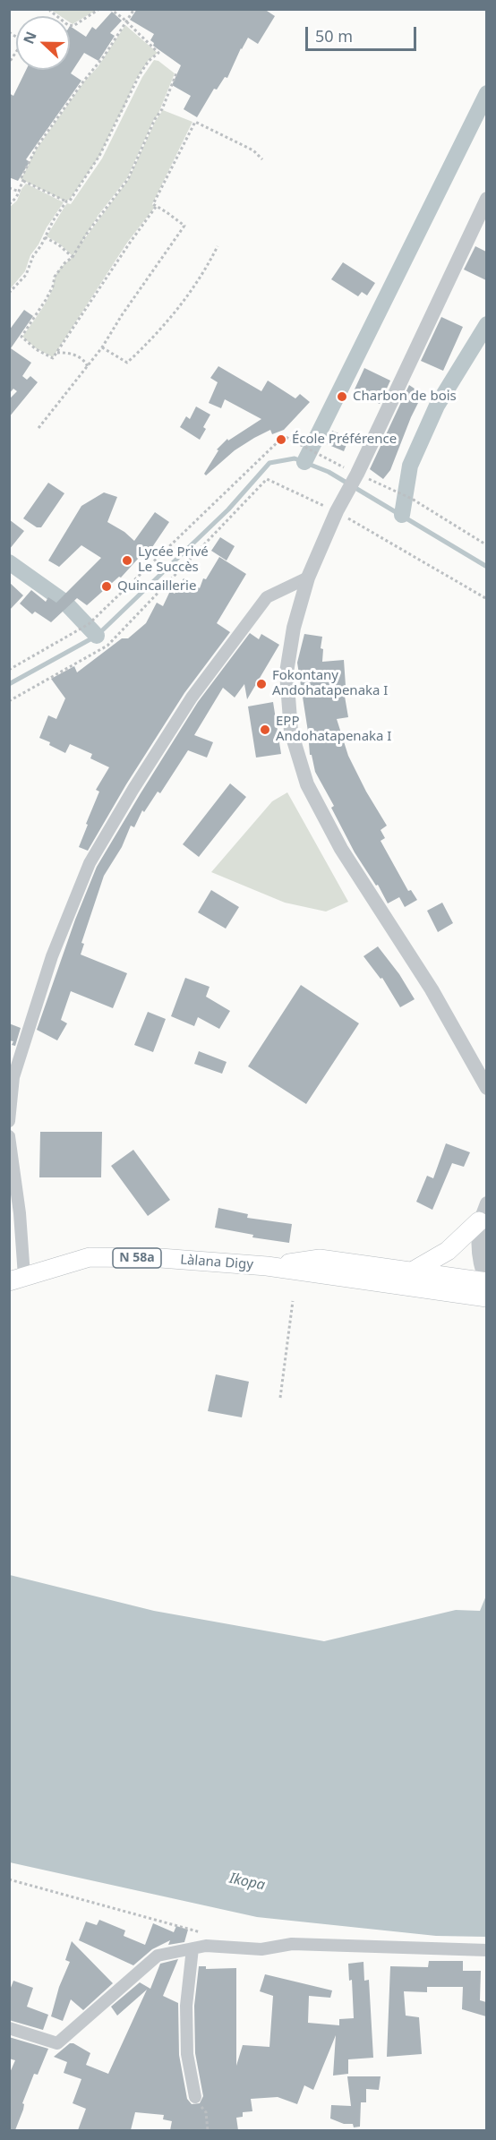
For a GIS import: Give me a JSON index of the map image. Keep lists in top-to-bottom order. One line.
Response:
{"streets":{"main road":["N 58a","Làlana Digy"]},"water":["Ikopa"],"places":["Charbon de bois","École Préférence","Lycée Privé Le Succès","Quincaillerie","Fokontany Andohatapenaka I","EPP Andohatapenaka I"],"scale_bar":"50 m","north":"left"}
